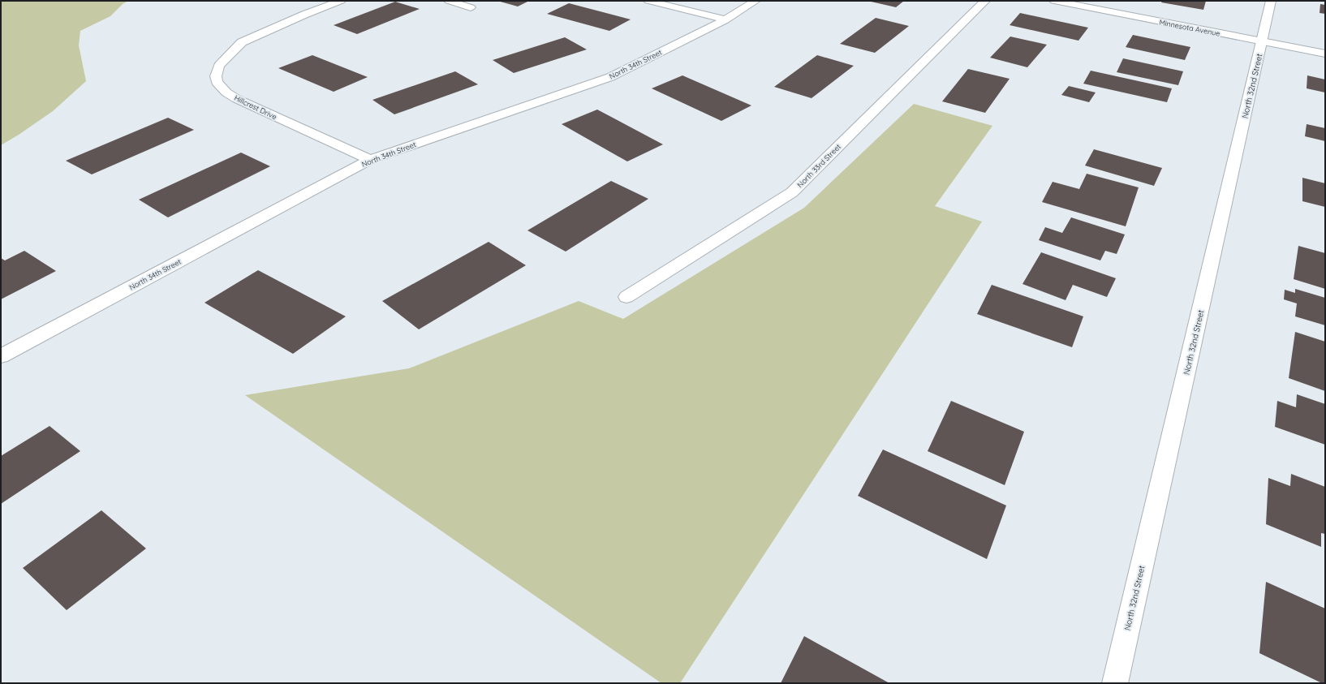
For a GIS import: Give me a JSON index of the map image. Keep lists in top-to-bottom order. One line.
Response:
{"streets":{"street":["Minnesota Avenue","North 34th Street","North 32nd Street","Hillcrest Drive","North 33rd Street"]},"crossings":[["Minnesota Avenue","North 32nd Street"],["North 34th Street","Hillcrest Drive"]]}
